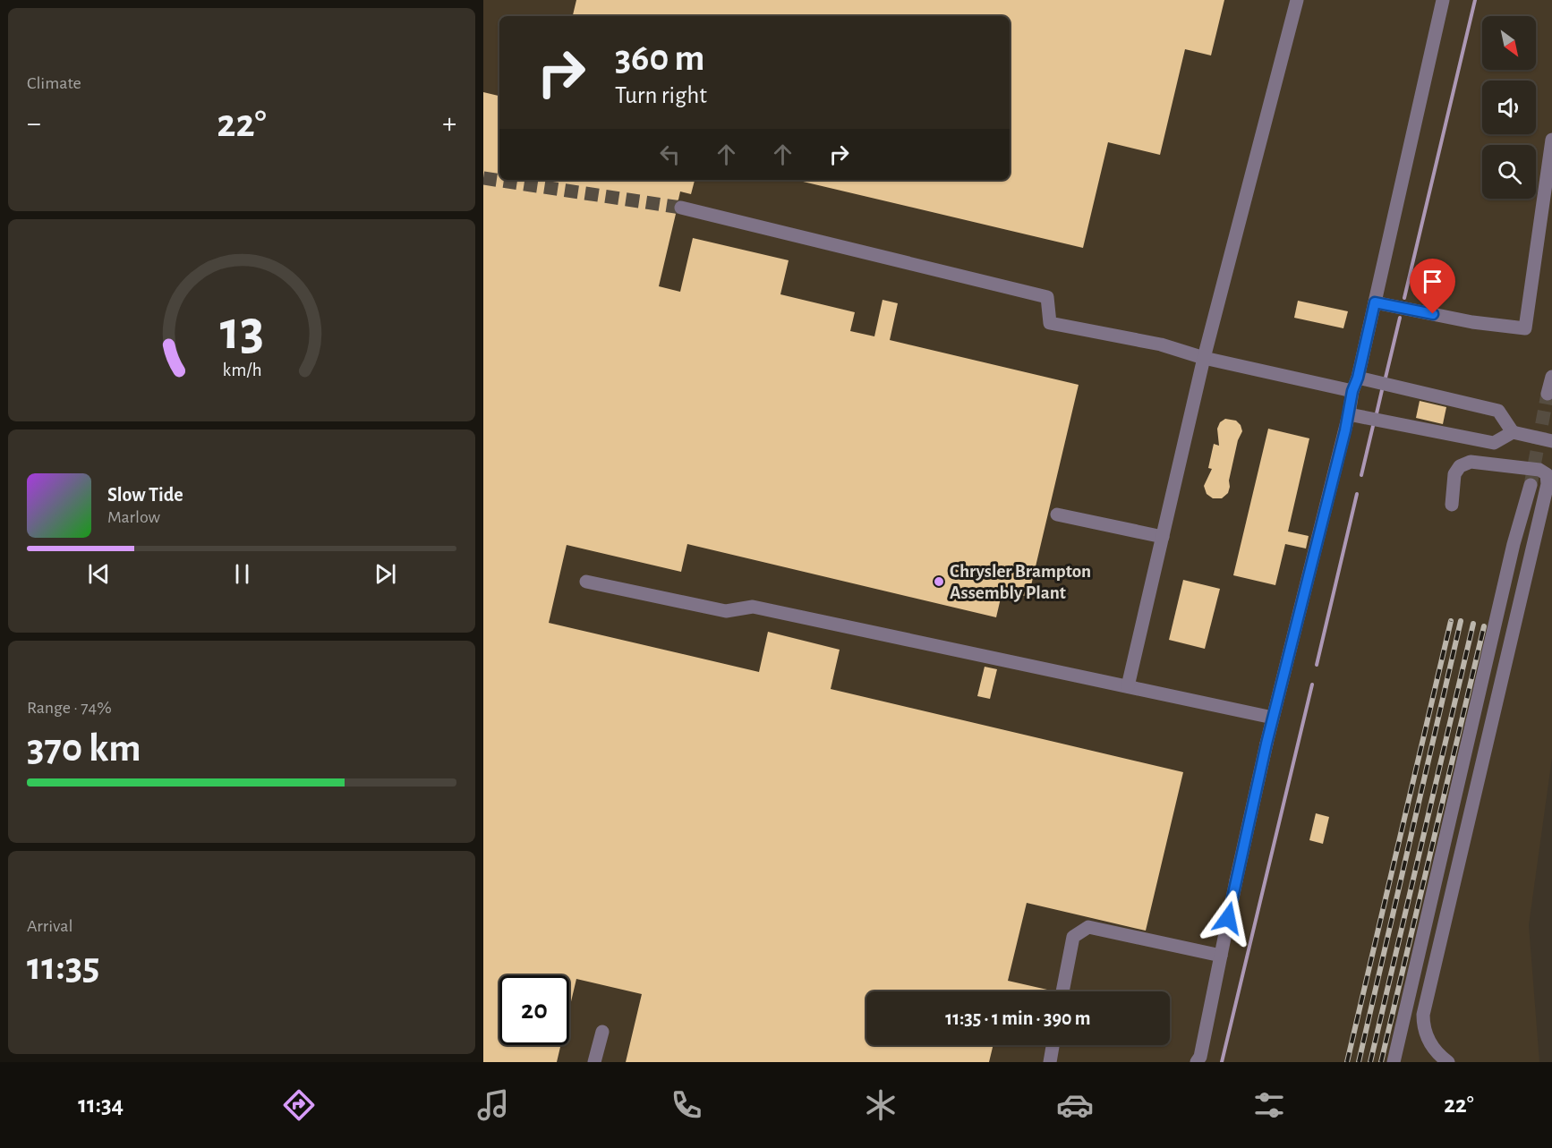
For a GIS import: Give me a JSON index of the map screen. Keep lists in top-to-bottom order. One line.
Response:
{"places":["Chrysler Brampton Assembly Plant"],"north":"bottom right","page":{"tile":["Climate",["Range · 74%","370 km"],["Arrival","11:35"]],"turn":["360 m","Turn right"],"heat":["−","22°","+"],"song":["Slow Tide","Marlow"],"limit":"20","trip":"11:35 · 1 min · 390 m","tabs":["11:34","22°"],"gauge":["13","km/h"]}}
